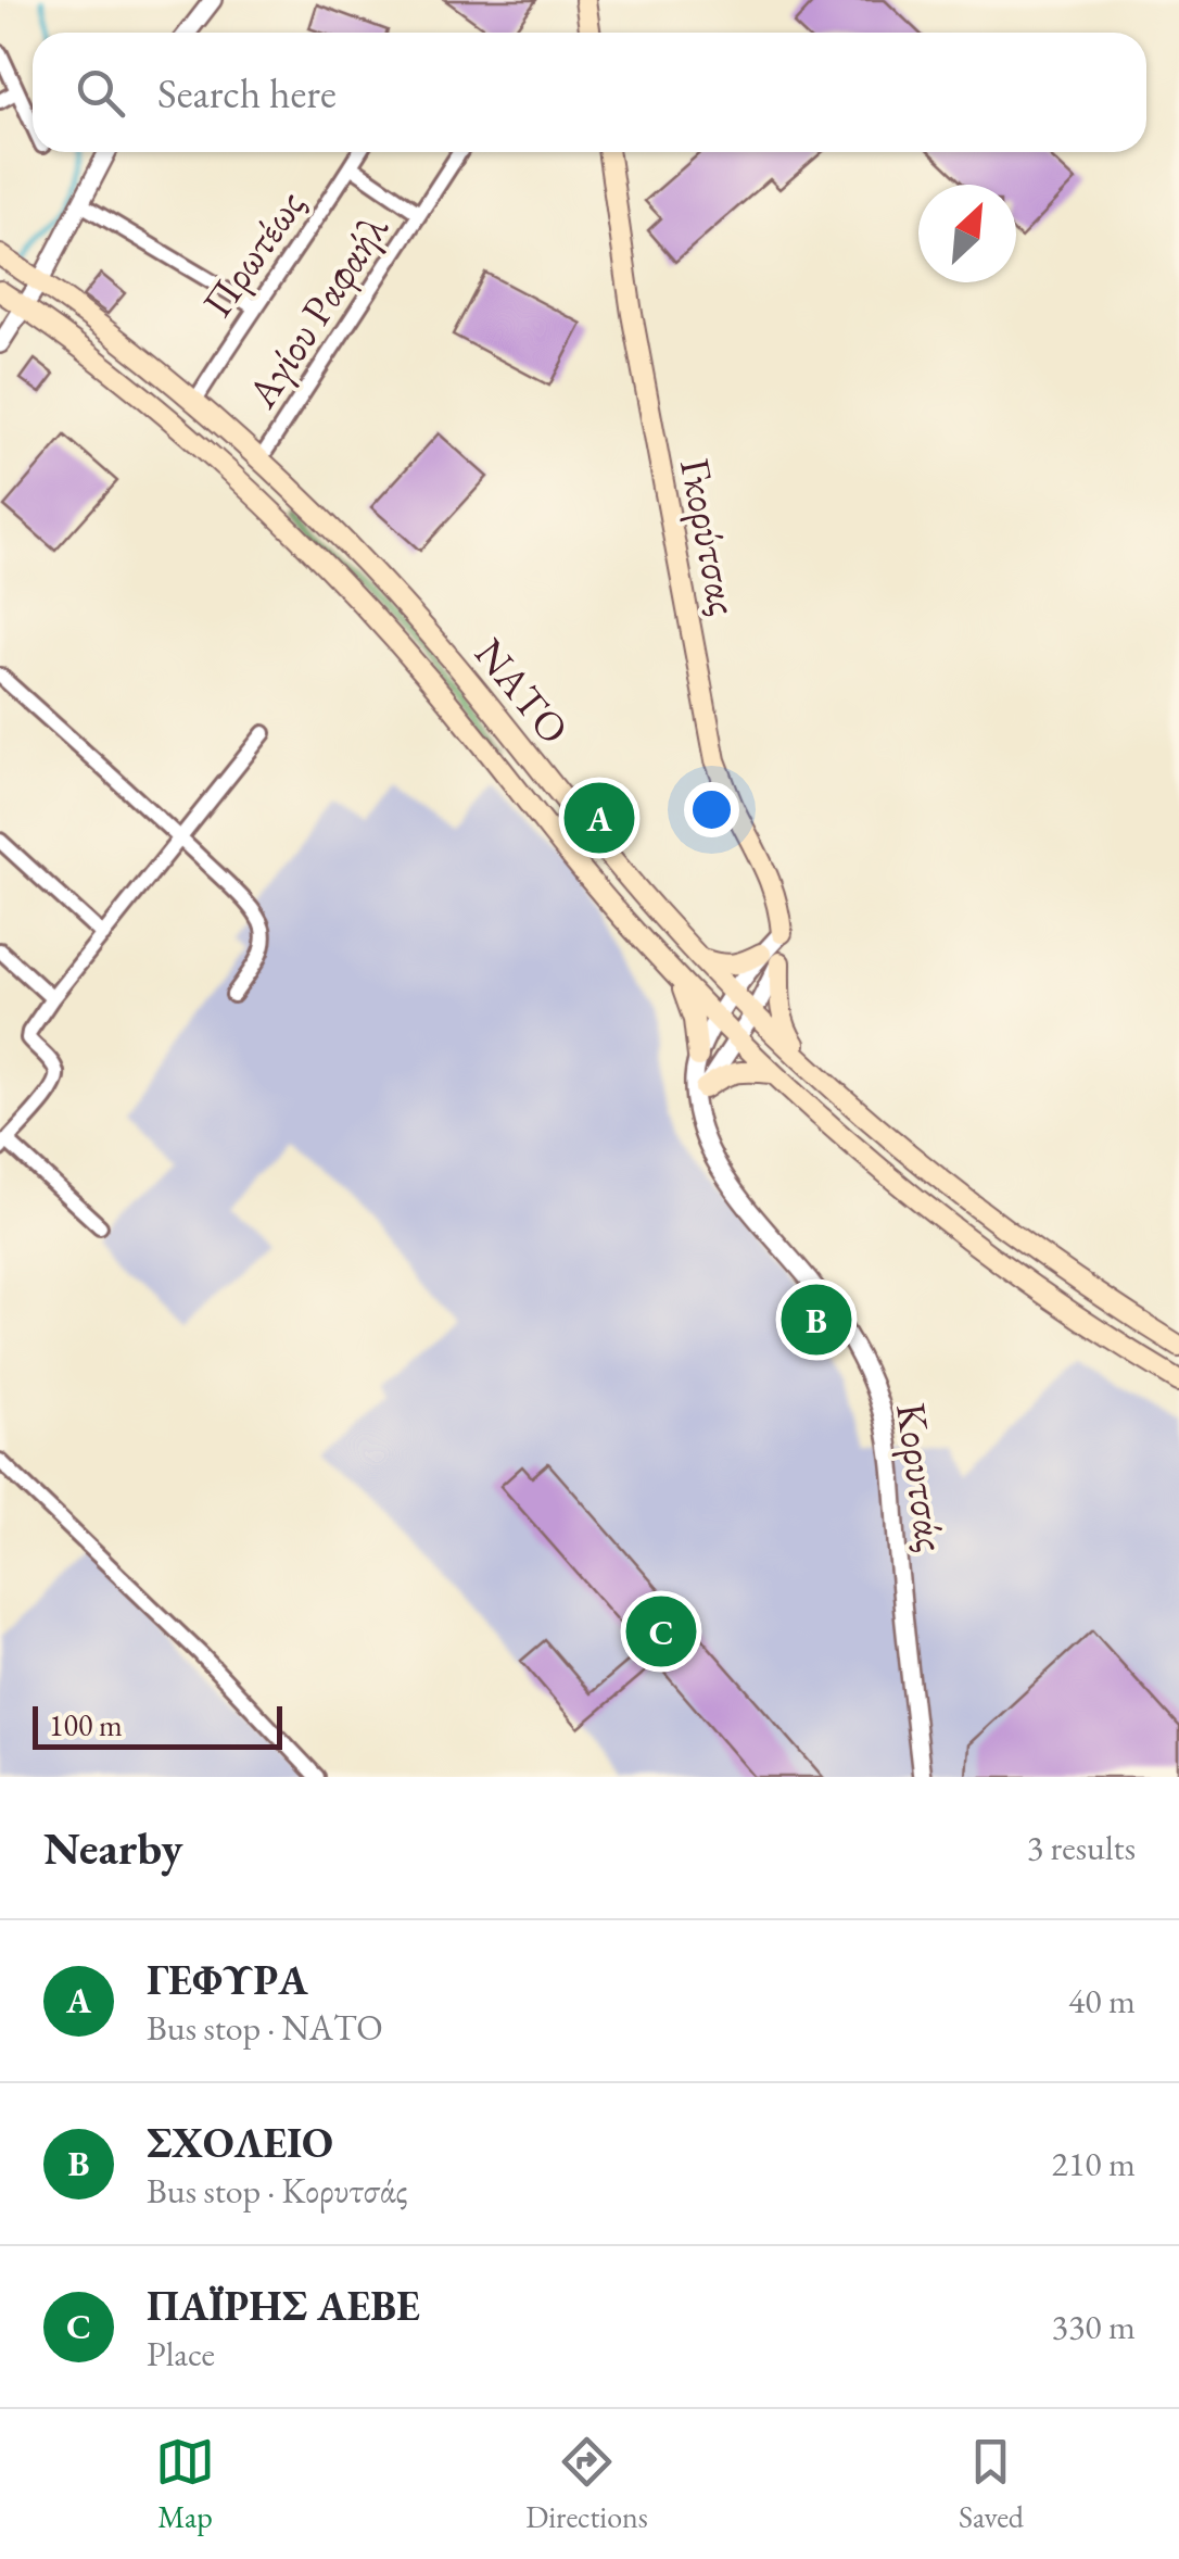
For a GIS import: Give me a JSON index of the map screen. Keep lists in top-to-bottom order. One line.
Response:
{"streets":{"main road":["Γκορύτσας","ΝΑΤΟ"],"street":["Πρωτέως","Αγίου Ραφαήλ","Κορυτσάς"]},"crossings":[["Πρωτέως","ΝΑΤΟ"],["Αγίου Ραφαήλ","ΝΑΤΟ"]],"scale_bar":"100 m","north":"top right","page":{"search":"Search here","pins":["A","B","C"],"scale":"100 m","heading":["Nearby","3 results"],"list":[{"mark":"A","name":"ΓΕΦΥΡΑ","note":"Bus stop · ΝΑΤΟ","value":"40 m"},{"mark":"B","name":"ΣΧΟΛΕΙΟ","note":"Bus stop · Κορυτσάς","value":"210 m"},{"mark":"C","name":"ΠΑΪΡΗΣ ΑΕΒΕ","note":"Place","value":"330 m"}],"nav":["Map","Directions","Saved"]}}
